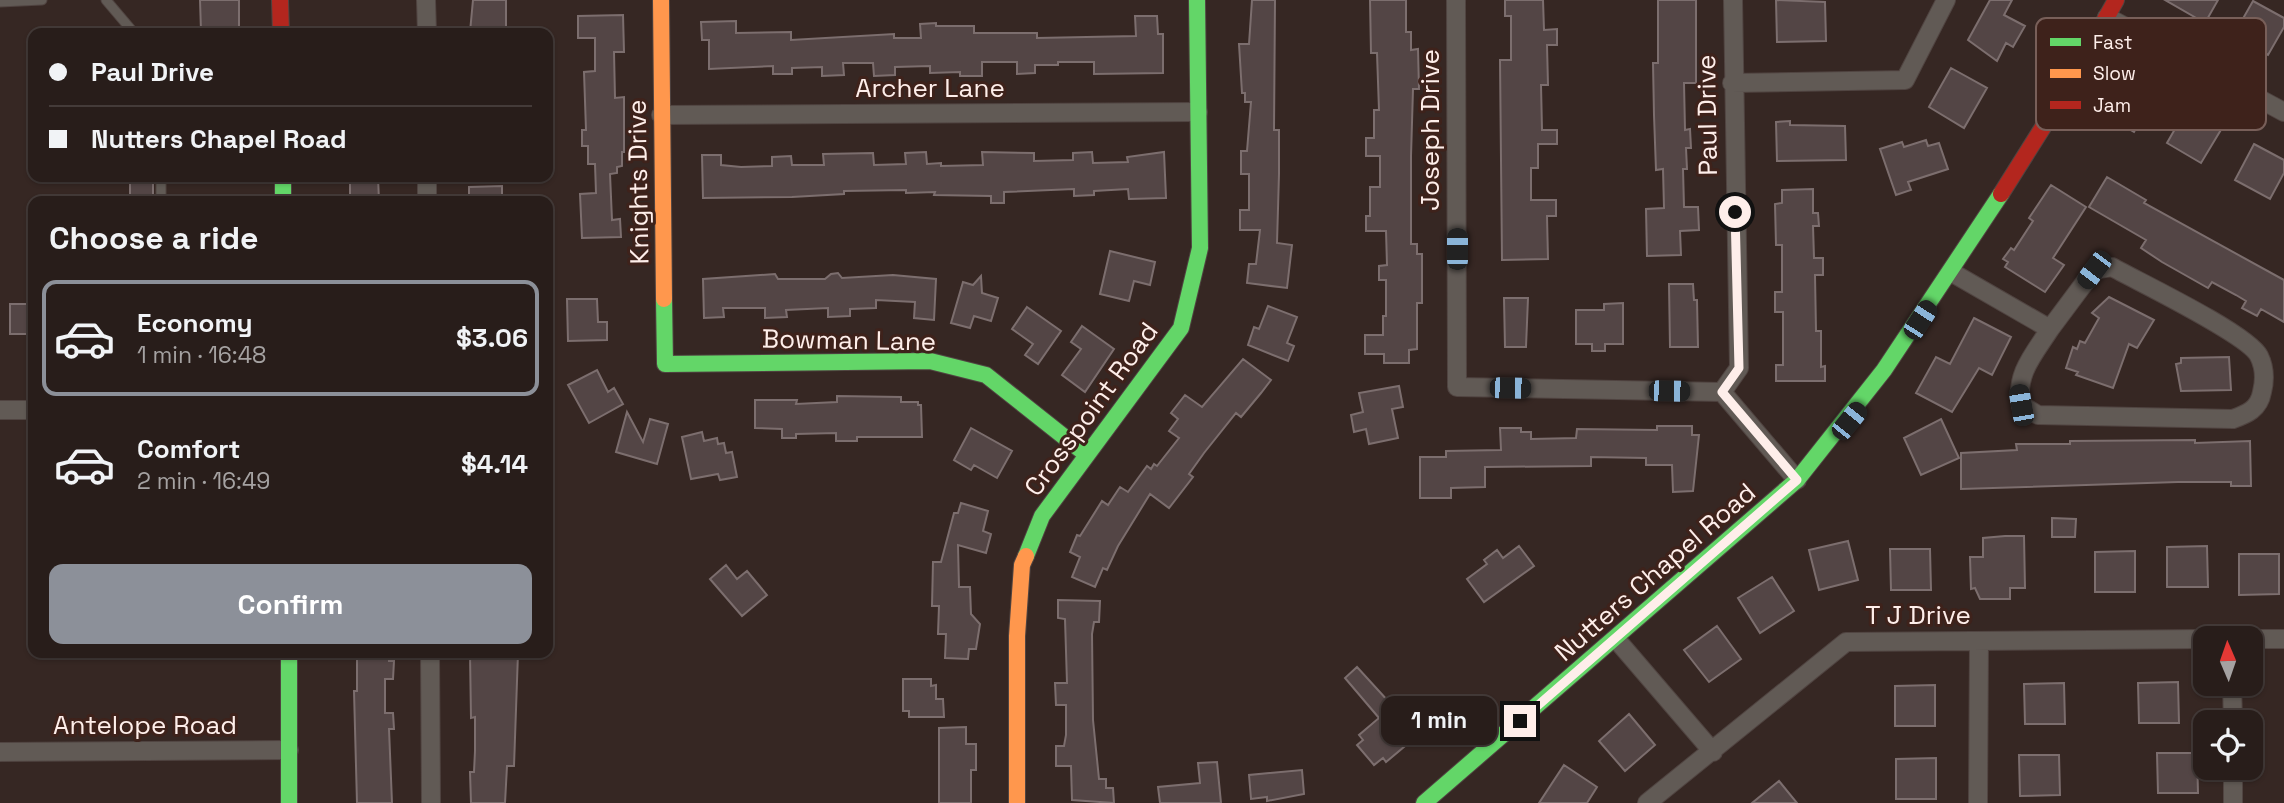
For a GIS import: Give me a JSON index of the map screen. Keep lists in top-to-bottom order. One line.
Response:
{"streets":{"street":["Archer Lane","Paul Drive","Joseph Drive","Knights Drive","Bowman Lane","Crosspoint Road","Nutters Chapel Road","T J Drive","Antelope Road"]},"crossings":[["Archer Lane","Knights Drive"],["Archer Lane","Crosspoint Road"],["Paul Drive","Joseph Drive"],["Knights Drive","Bowman Lane"],["Bowman Lane","Crosspoint Road"]],"legend":["Fast","Slow","Jam"],"north":"top","page":{"banner":["Paul Drive","Nutters Chapel Road"],"heading":"Choose a ride","list":[{"name":"Economy","note":"1 min · 16:48","value":"$3.06"},{"name":"Comfort","note":"2 min · 16:49","value":"$4.14"}],"buttons":"Confirm","bubble":"1 min"}}
